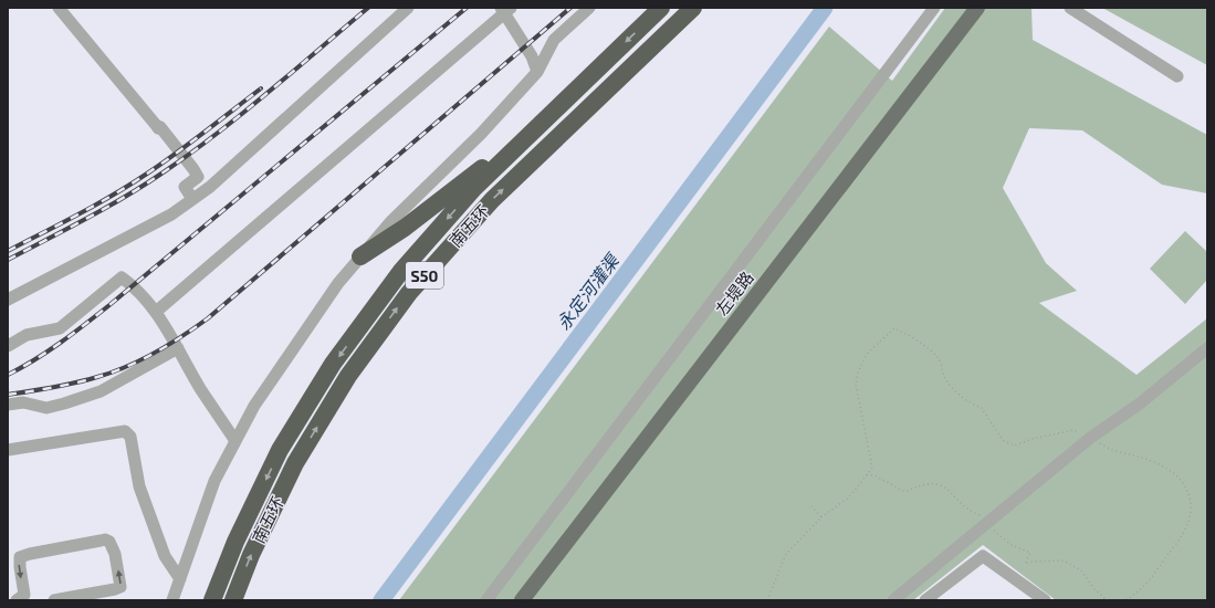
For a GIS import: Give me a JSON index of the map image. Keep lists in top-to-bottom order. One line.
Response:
{"streets":{"highway":["南五环","S50"],"main road":["左堤路"]},"water":["永定河灌渠"]}
